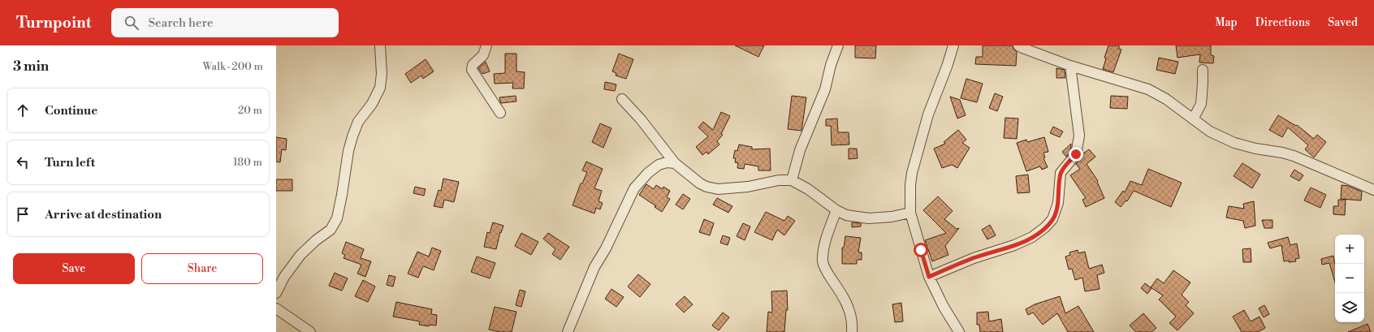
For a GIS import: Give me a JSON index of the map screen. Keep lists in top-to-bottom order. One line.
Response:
{"page":{"header":"Turnpoint","search":"Search here","nav":["Map","Directions","Saved"],"heading":["3 min","Walk · 200 m"],"list":[["Continue","20 m"],["Turn left","180 m"],"Arrive at destination"],"map_buttons":["+","−"],"buttons":["Save","Share"]}}
